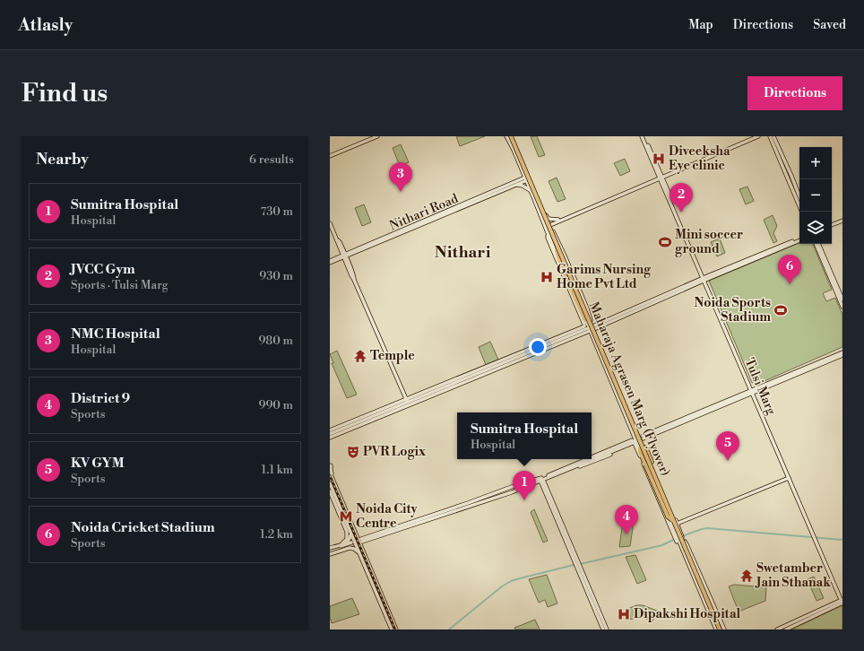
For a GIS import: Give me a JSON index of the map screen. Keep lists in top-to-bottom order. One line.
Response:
{"streets":{"main road":["Maharaja Agrasen Marg (Flyover)"],"street":["Nithari Road","Tulsi Marg"]},"districts":["Nithari"],"places":{"hospital":["Diveeksha Eye clinic","Garims Nursing Home Pvt Ltd","Dipakshi Hospital"],"sports":["Mini soccer ground","Noida Sports Stadium"],"temple":["Temple","Swetamber Jain Sthanak"],"theatre":["PVR Logix"],"metro station":["Noida City Centre"]},"page":{"header":"Atlasly","nav":["Map","Directions","Saved"],"buttons":"Directions","title":"Find us","heading":["Nearby","6 results"],"map_buttons":["+","−"],"pins":["3","2","6","5","1","4"],"list":[{"mark":"1","name":"Sumitra Hospital","note":"Hospital","value":"730 m"},{"mark":"2","name":"JVCC Gym","note":"Sports · Tulsi Marg","value":"930 m"},{"mark":"3","name":"NMC Hospital","note":"Hospital","value":"980 m"},{"mark":"4","name":"District 9","note":"Sports","value":"990 m"},{"mark":"5","name":"KV GYM","note":"Sports","value":"1.1 km"},{"mark":"6","name":"Noida Cricket Stadium","note":"Sports","value":"1.2 km"}],"popup":["Sumitra Hospital","Hospital"]}}
